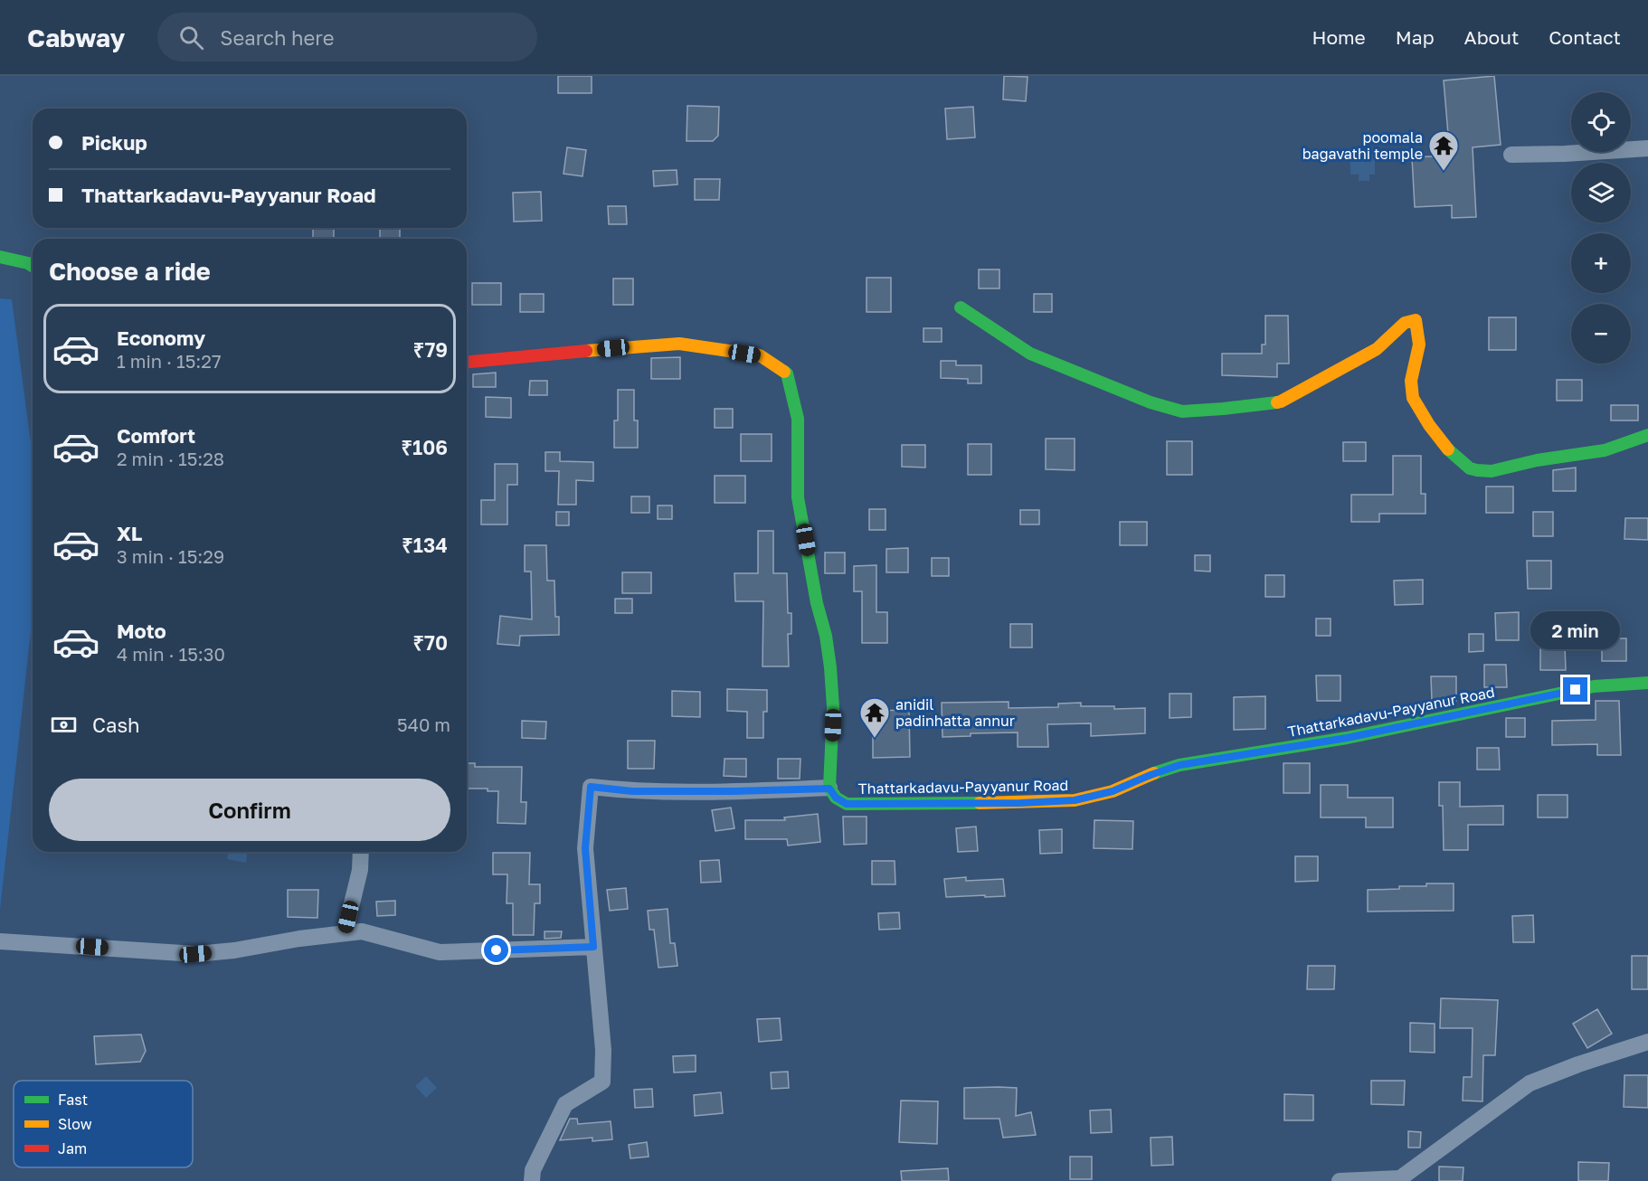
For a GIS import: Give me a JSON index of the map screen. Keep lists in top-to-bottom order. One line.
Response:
{"streets":{"main road":["Thattarkadavu-Payyanur Road"]},"places":{"temple":["poomala bagavathi temple","anidil padinhatta annur"]},"legend":["Fast","Slow","Jam"],"page":{"header":"Cabway","search":"Search here","nav":["Home","Map","About","Contact"],"map_buttons":["+","−"],"banner":["Pickup","Thattarkadavu-Payyanur Road"],"heading":"Choose a ride","list":[{"name":"Economy","note":"1 min · 15:27","value":"₹79"},{"name":"Comfort","note":"2 min · 15:28","value":"₹106"},{"name":"XL","note":"3 min · 15:29","value":"₹134"},{"name":"Moto","note":"4 min · 15:30","value":"₹70"}],"bubble":"2 min","pay":["Cash","540 m"],"buttons":"Confirm"}}
